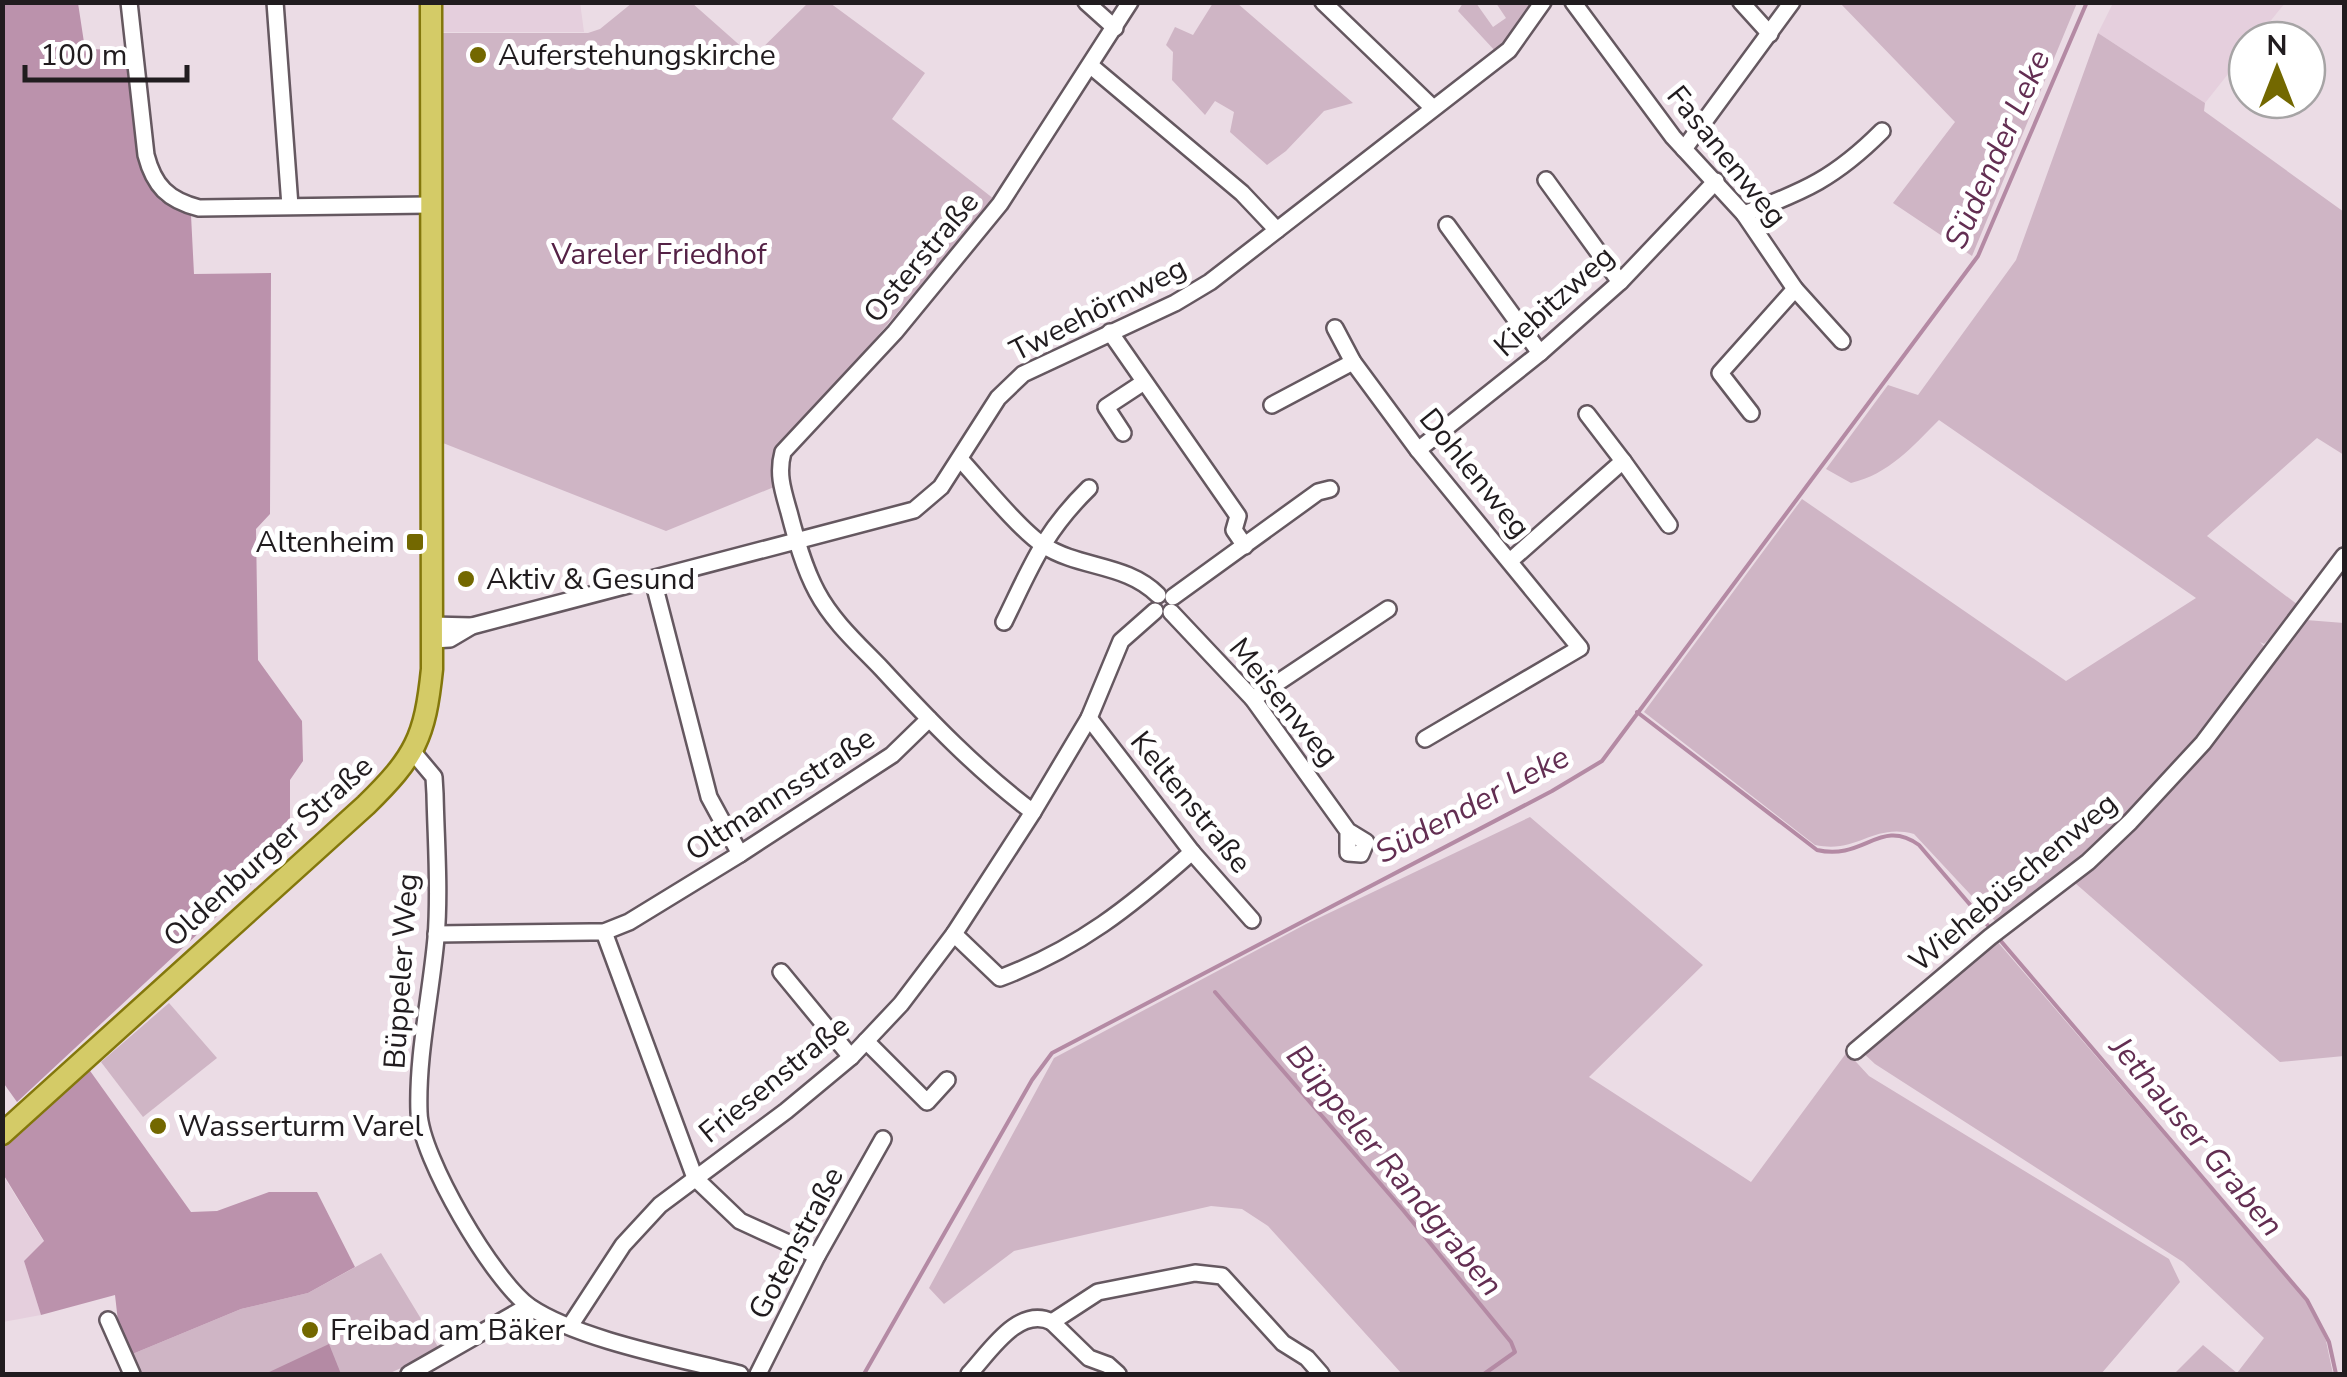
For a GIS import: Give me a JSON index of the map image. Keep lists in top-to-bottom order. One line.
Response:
{"streets":{"main road":["Oldenburger Straße"],"street":["Fasanenweg","Osterstraße","Kiebitzweg","Tweehörnweg","Dohlenweg","Meisenweg","Oltmannsstraße","Keltenstraße","Wiehebüschenweg","Büppeler Weg","Friesenstraße","Gotenstraße"]},"crossings":[["Fasanenweg","Kiebitzweg"],["Osterstraße","Tweehörnweg"],["Kiebitzweg","Dohlenweg"],["Tweehörnweg","Meisenweg"],["Tweehörnweg","Oldenburger Straße"],["Meisenweg","Friesenstraße"],["Oltmannsstraße","Büppeler Weg"],["Keltenstraße","Friesenstraße"],["Oldenburger Straße","Büppeler Weg"],["Büppeler Weg","Friesenstraße"]],"water":["Südender Leke","Jethauser Graben","Büppeler Randgraben"],"parks":["Vareler Friedhof"],"places":{"other":["Auferstehungskirche","Aktiv & Gesund","Wasserturm Varel","Freibad am Bäker"],"transit":["Altenheim"]},"scale_bar":"100 m","north":"top"}
